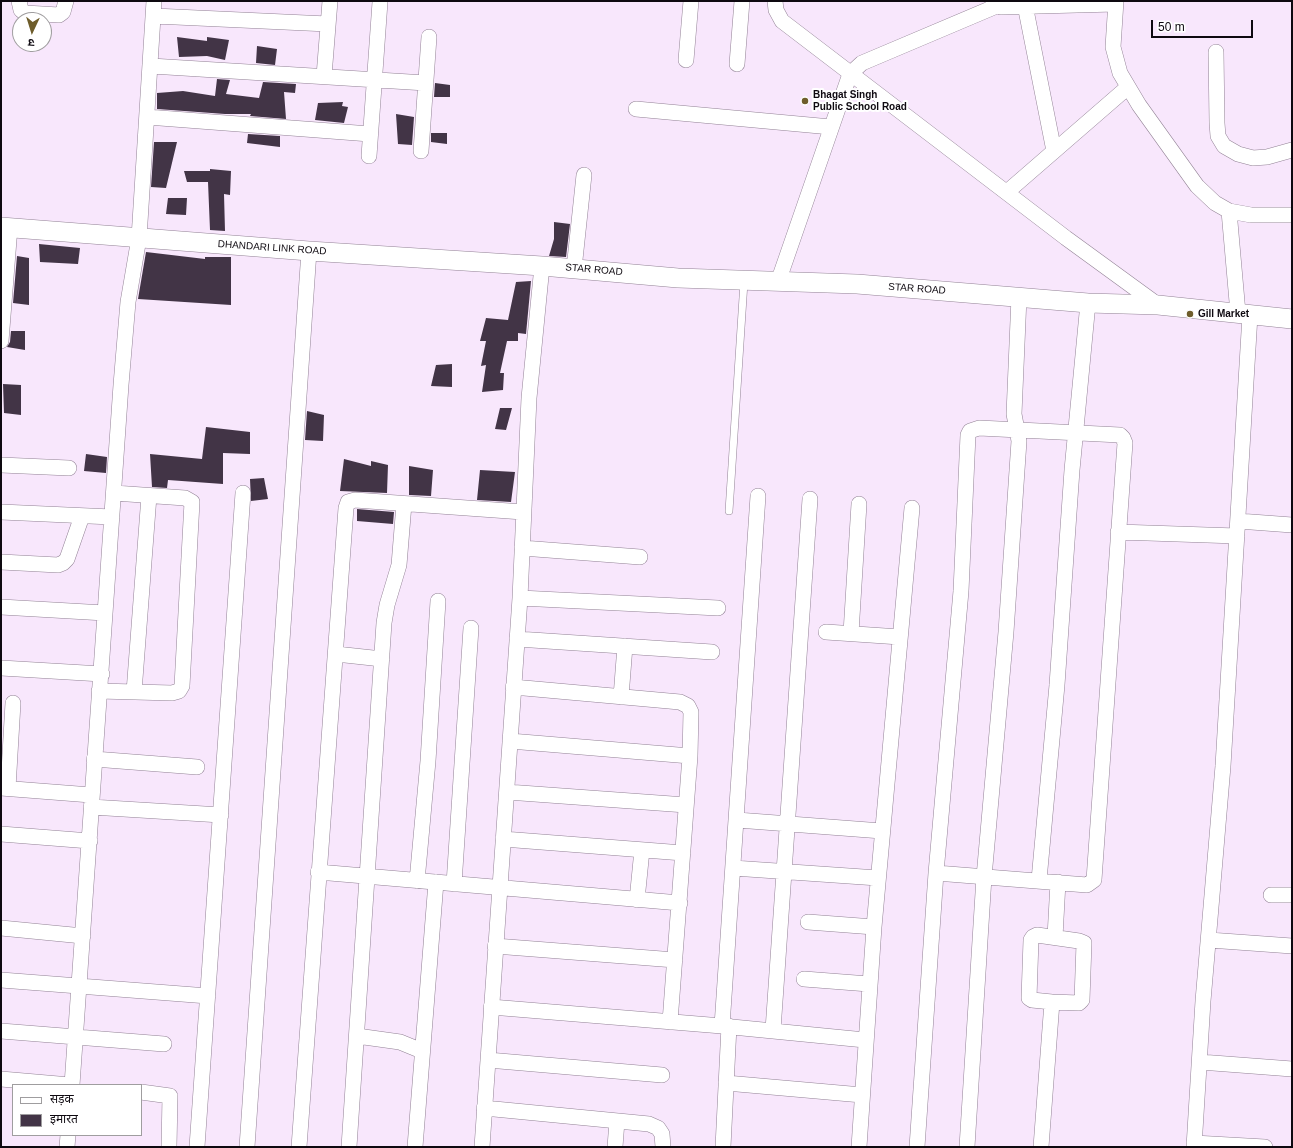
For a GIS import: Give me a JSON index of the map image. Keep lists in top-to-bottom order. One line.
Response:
{"streets":{"street":["DHANDARI LINK ROAD","STAR ROAD"]},"crossings":[["DHANDARI LINK ROAD","STAR ROAD"]],"places":["Bhagat Singh Public School Road","Gill Market"],"legend":["सड़क","इमारत"],"scale_bar":"50 m","north":"bottom"}
